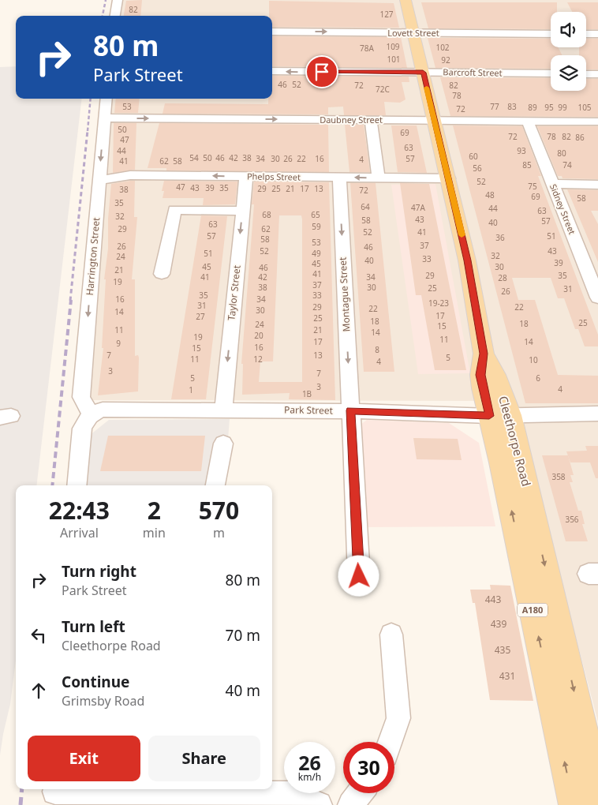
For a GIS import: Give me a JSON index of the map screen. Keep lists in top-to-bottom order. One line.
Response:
{"streets":{"main road":["Cleethorpe Road","A180"],"street":["Lovett Street","Barcroft Street","Daubney Street","Phelps Street","Sidney Street","Harrington Street","Taylor Street","Montague Street","Park Street"]},"crossings":[["Lovett Street","A180"],["Barcroft Street","A180"],["Daubney Street","Sidney Street"],["Daubney Street","Harrington Street"],["Daubney Street","A180"],["Phelps Street","Harrington Street"],["Phelps Street","Taylor Street"],["Phelps Street","Montague Street"],["Phelps Street","Cleethorpe Road"],["Phelps Street","A180"],["Harrington Street","Park Street"],["Taylor Street","Park Street"],["Montague Street","Park Street"],["Park Street","Cleethorpe Road"],["Cleethorpe Road","A180"]],"one_way":["Lovett Street","Barcroft Street","Daubney Street","Phelps Street","Harrington Street","Taylor Street","Montague Street"],"house_numbers":["82","127","109","102","78A","101","92","46","52","72","82","72C","78","53","77","83","89","95","99","105","72","50","69","72","78","82","86","47","63","44","93","80","60","54","50","46","42","38","34","30","26","22","16","57","4","41","62","58","85","74","56","52","75","47","43","39","35","29","25","21","17","13","38","72","48","69","58","35","64","47A","44","63","68","65","32","43","58","57","40","63","59","29","62","52","41","57","51","36","58","53","37","26","46","52","43","51","49","32","24","33","40","39","45","45","30","46","21","41","29","35","41","42","34","28","19","37","38","30","25","31","26","35","33","16","34","19-23","31","29","22","22","30","14","17","27","25","18","25","18","24","15","11","21","14","20","19","11","17","14","9","16","15","8","7","13","5","11","12","10","4","3","7","5","6","3","4","1","1B","358","356","443","439","435","431"],"page":{"turn":["80 m","Park Street"],"eta":["22:43","Arrival","2","min","570","m"],"list":[{"name":"Turn right","note":"Park Street","value":"80 m"},{"name":"Turn left","note":"Cleethorpe Road","value":"70 m"},{"name":"Continue","note":"Grimsby Road","value":"40 m"}],"buttons":["Exit","Share"],"speed":"26 km/h","limit":"30"}}
